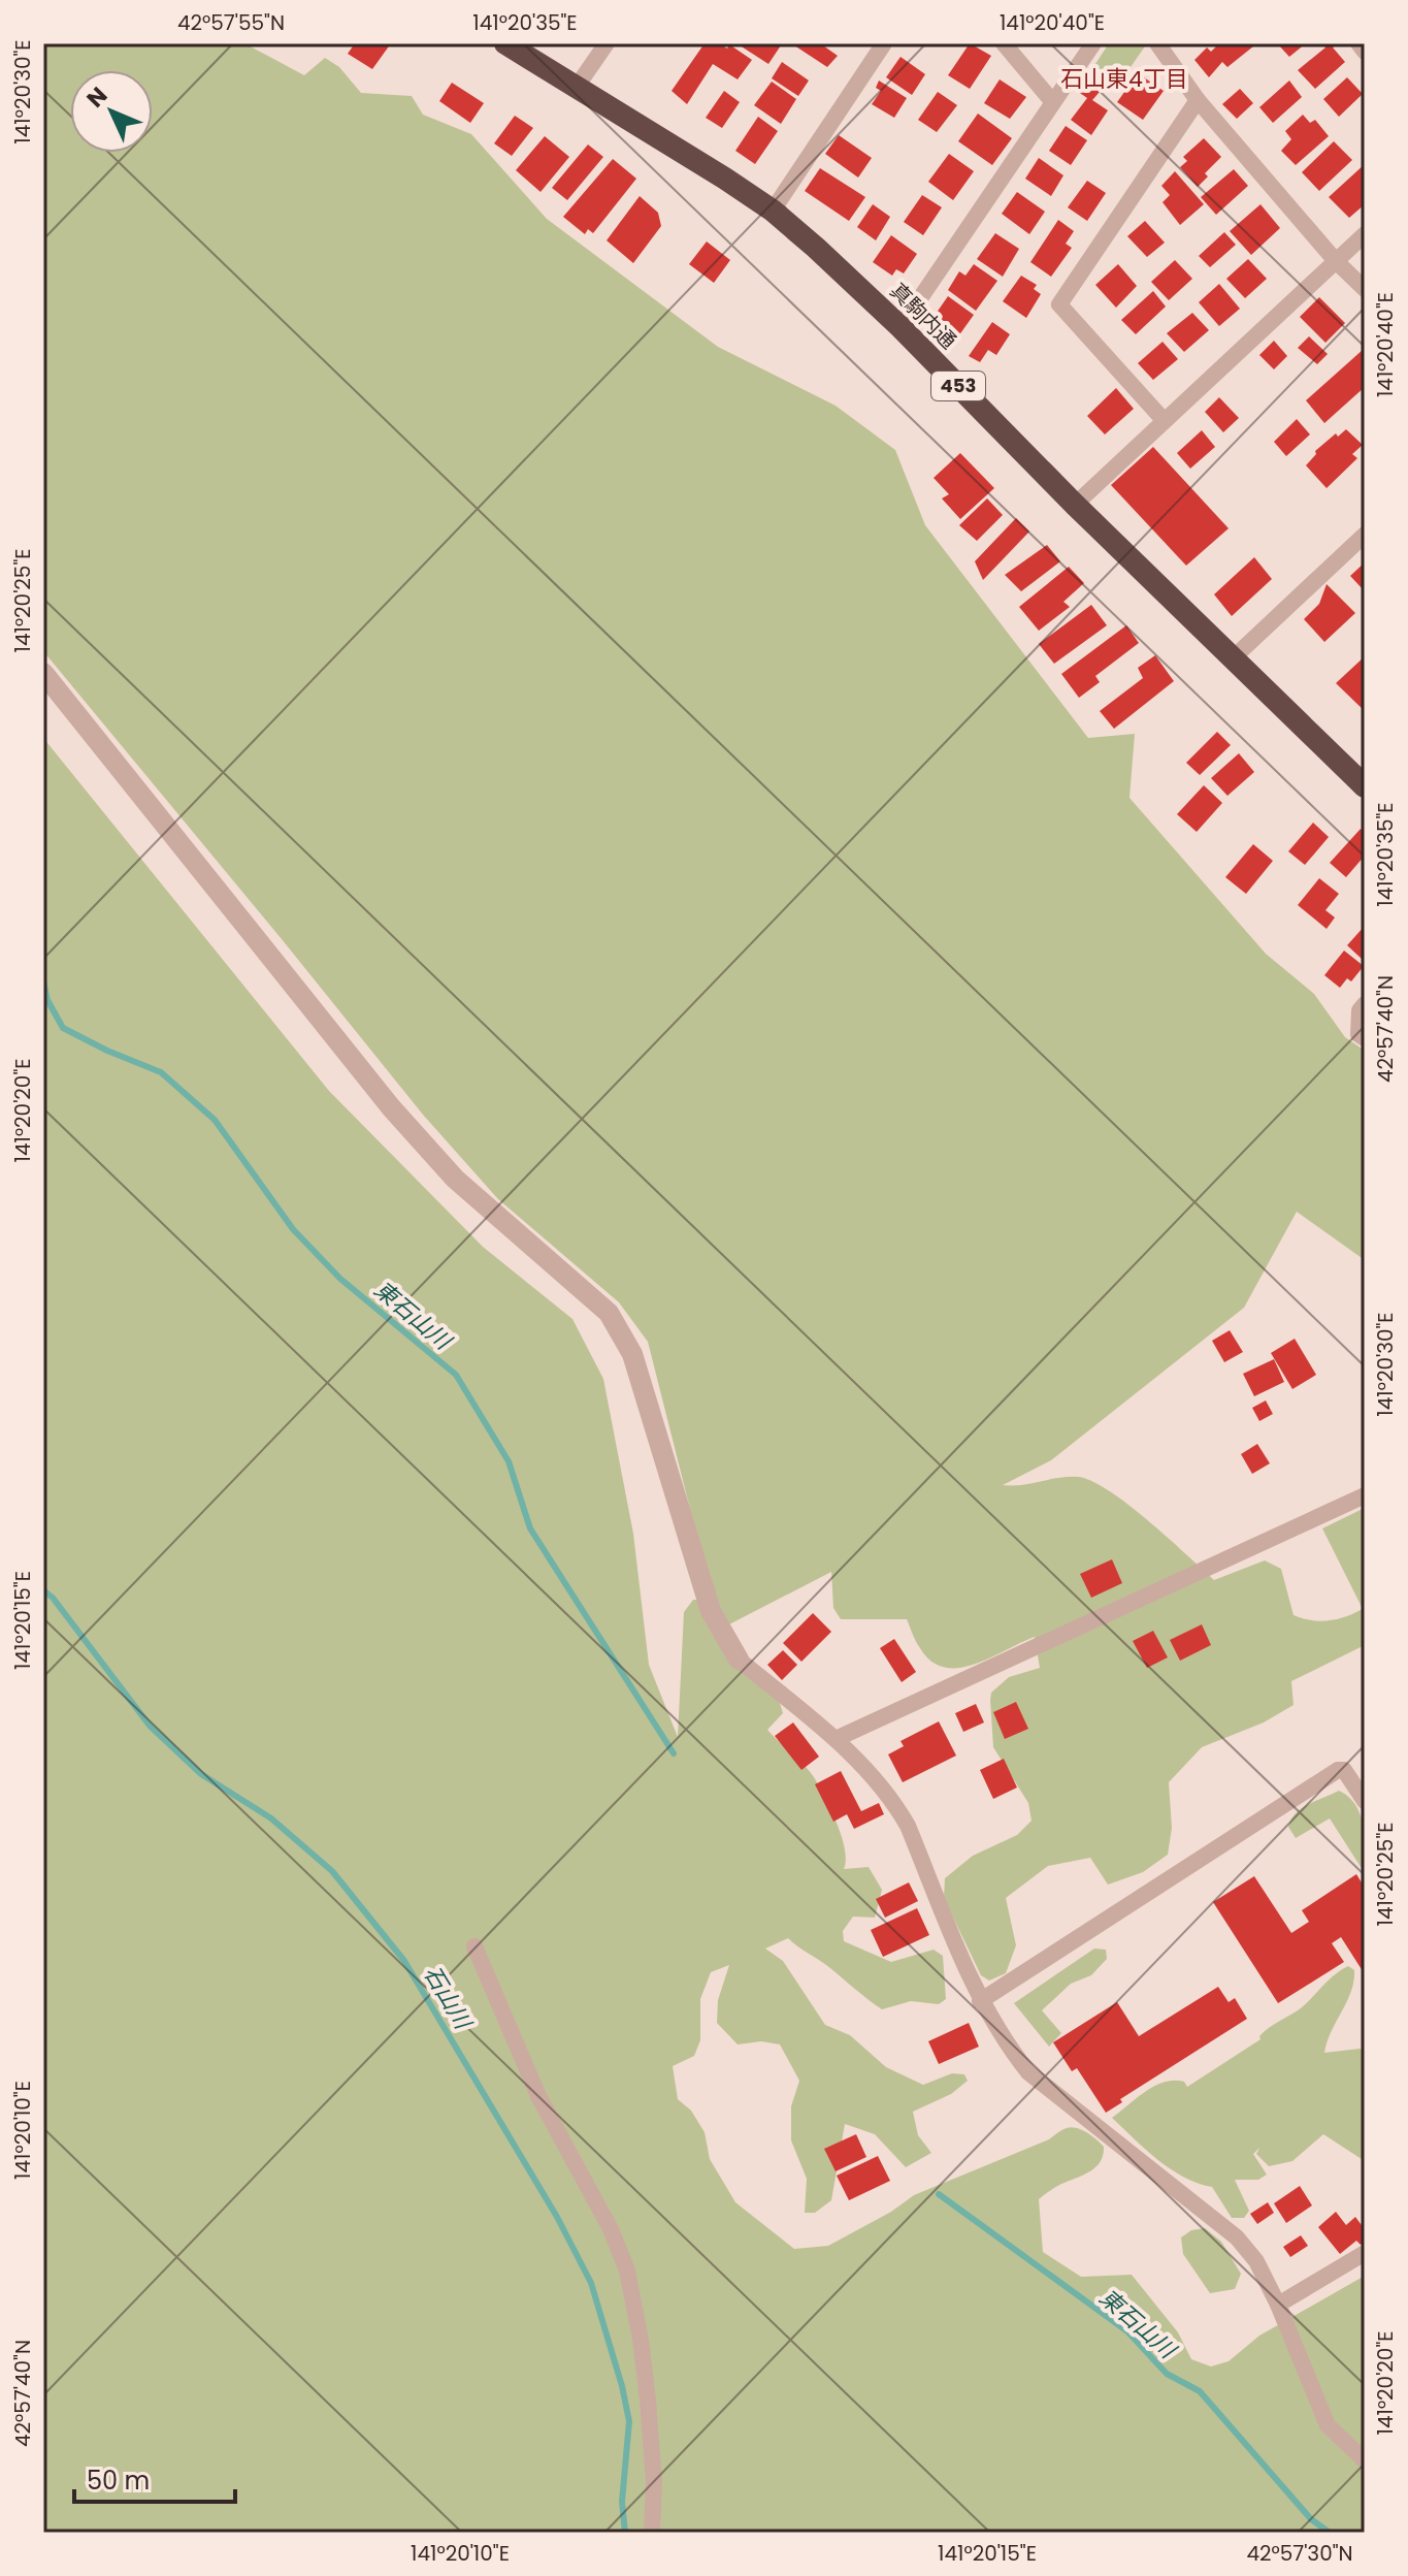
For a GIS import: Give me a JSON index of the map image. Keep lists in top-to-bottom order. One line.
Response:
{"streets":{"highway":["真駒内通","453"]},"districts":["石山東4丁目"],"water":["東石山川","石山川"],"scale_bar":"50 m","north":"top left","coordinates":["42°57'55\"N","141°20'35\"E","141°20'40\"E","141°20'30\"E","141°20'25\"E","42°57'40\"N","141°20'20\"E","141°20'15\"E","141°20'10\"E","42°57'30\"N"]}
